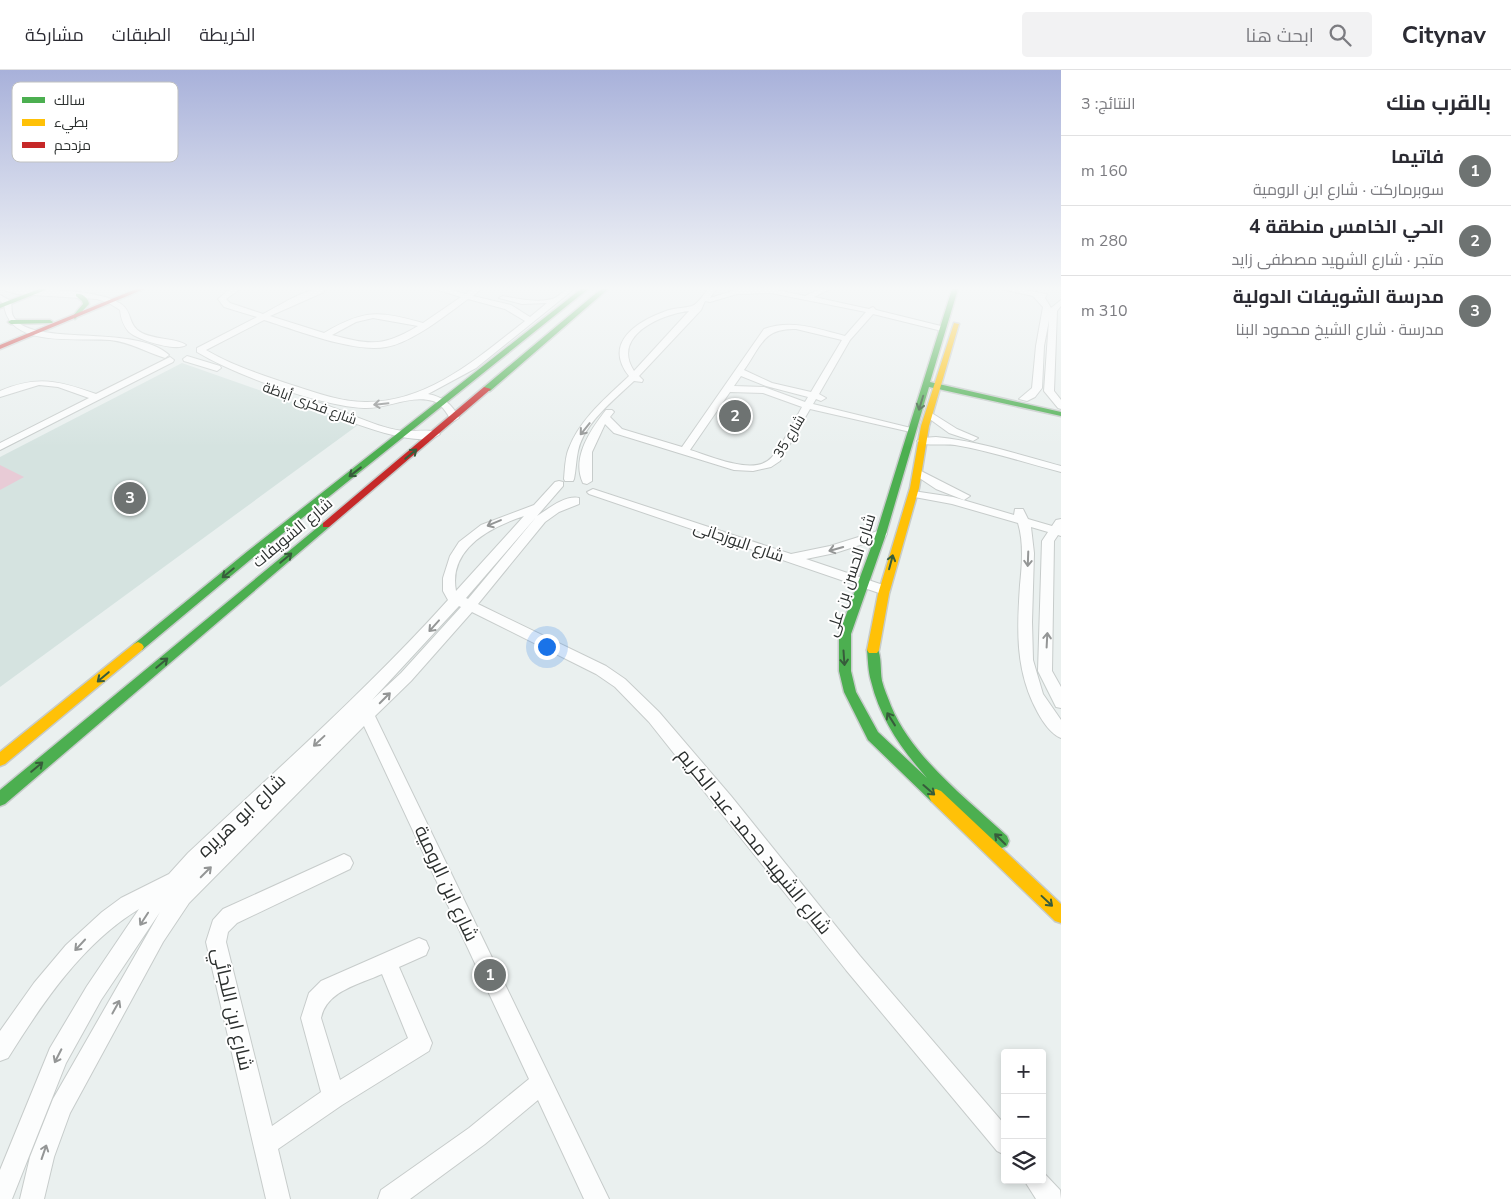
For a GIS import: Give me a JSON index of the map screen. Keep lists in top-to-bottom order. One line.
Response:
{"streets":{"main road":["شارع الشويفات","شارع الحسن بن على"],"street":["شارع فكرى أباظة","شارع 35","شارع البوزجانى","شارع ابو هريره","شارع الشهيد محمد عبد الكريم","شارع ابن الرومية","شارع ابن اللجائي"]},"crossings":[["شارع فكرى أباظة","شارع الشويفات"],["شارع 35","شارع ابو هريره"],["شارع البوزجانى","شارع الحسن بن على"],["شارع البوزجانى","شارع ابو هريره"],["شارع ابو هريره","شارع الشهيد محمد عبد الكريم"],["شارع ابو هريره","شارع ابن الرومية"]],"legend":["سالك","بطيء","مزدحم"],"page":{"header":"Citynav","search":"ابحث هنا","nav":["الخريطة","الطبقات","مشاركة"],"heading":["بالقرب منك","النتائج: 3"],"list":[{"mark":"1","name":"فاتيما","note":"سوبرماركت · شارع ابن الرومية","value":"160 m"},{"mark":"2","name":"الحي الخامس منطقة 4","note":"متجر · شارع الشهيد مصطفى زايد","value":"280 m"},{"mark":"3","name":"مدرسة الشويفات الدولية","note":"مدرسة · شارع الشيخ محمود البنا","value":"310 m"}],"pins":["2","3","1"],"map_buttons":["+","−"]}}
